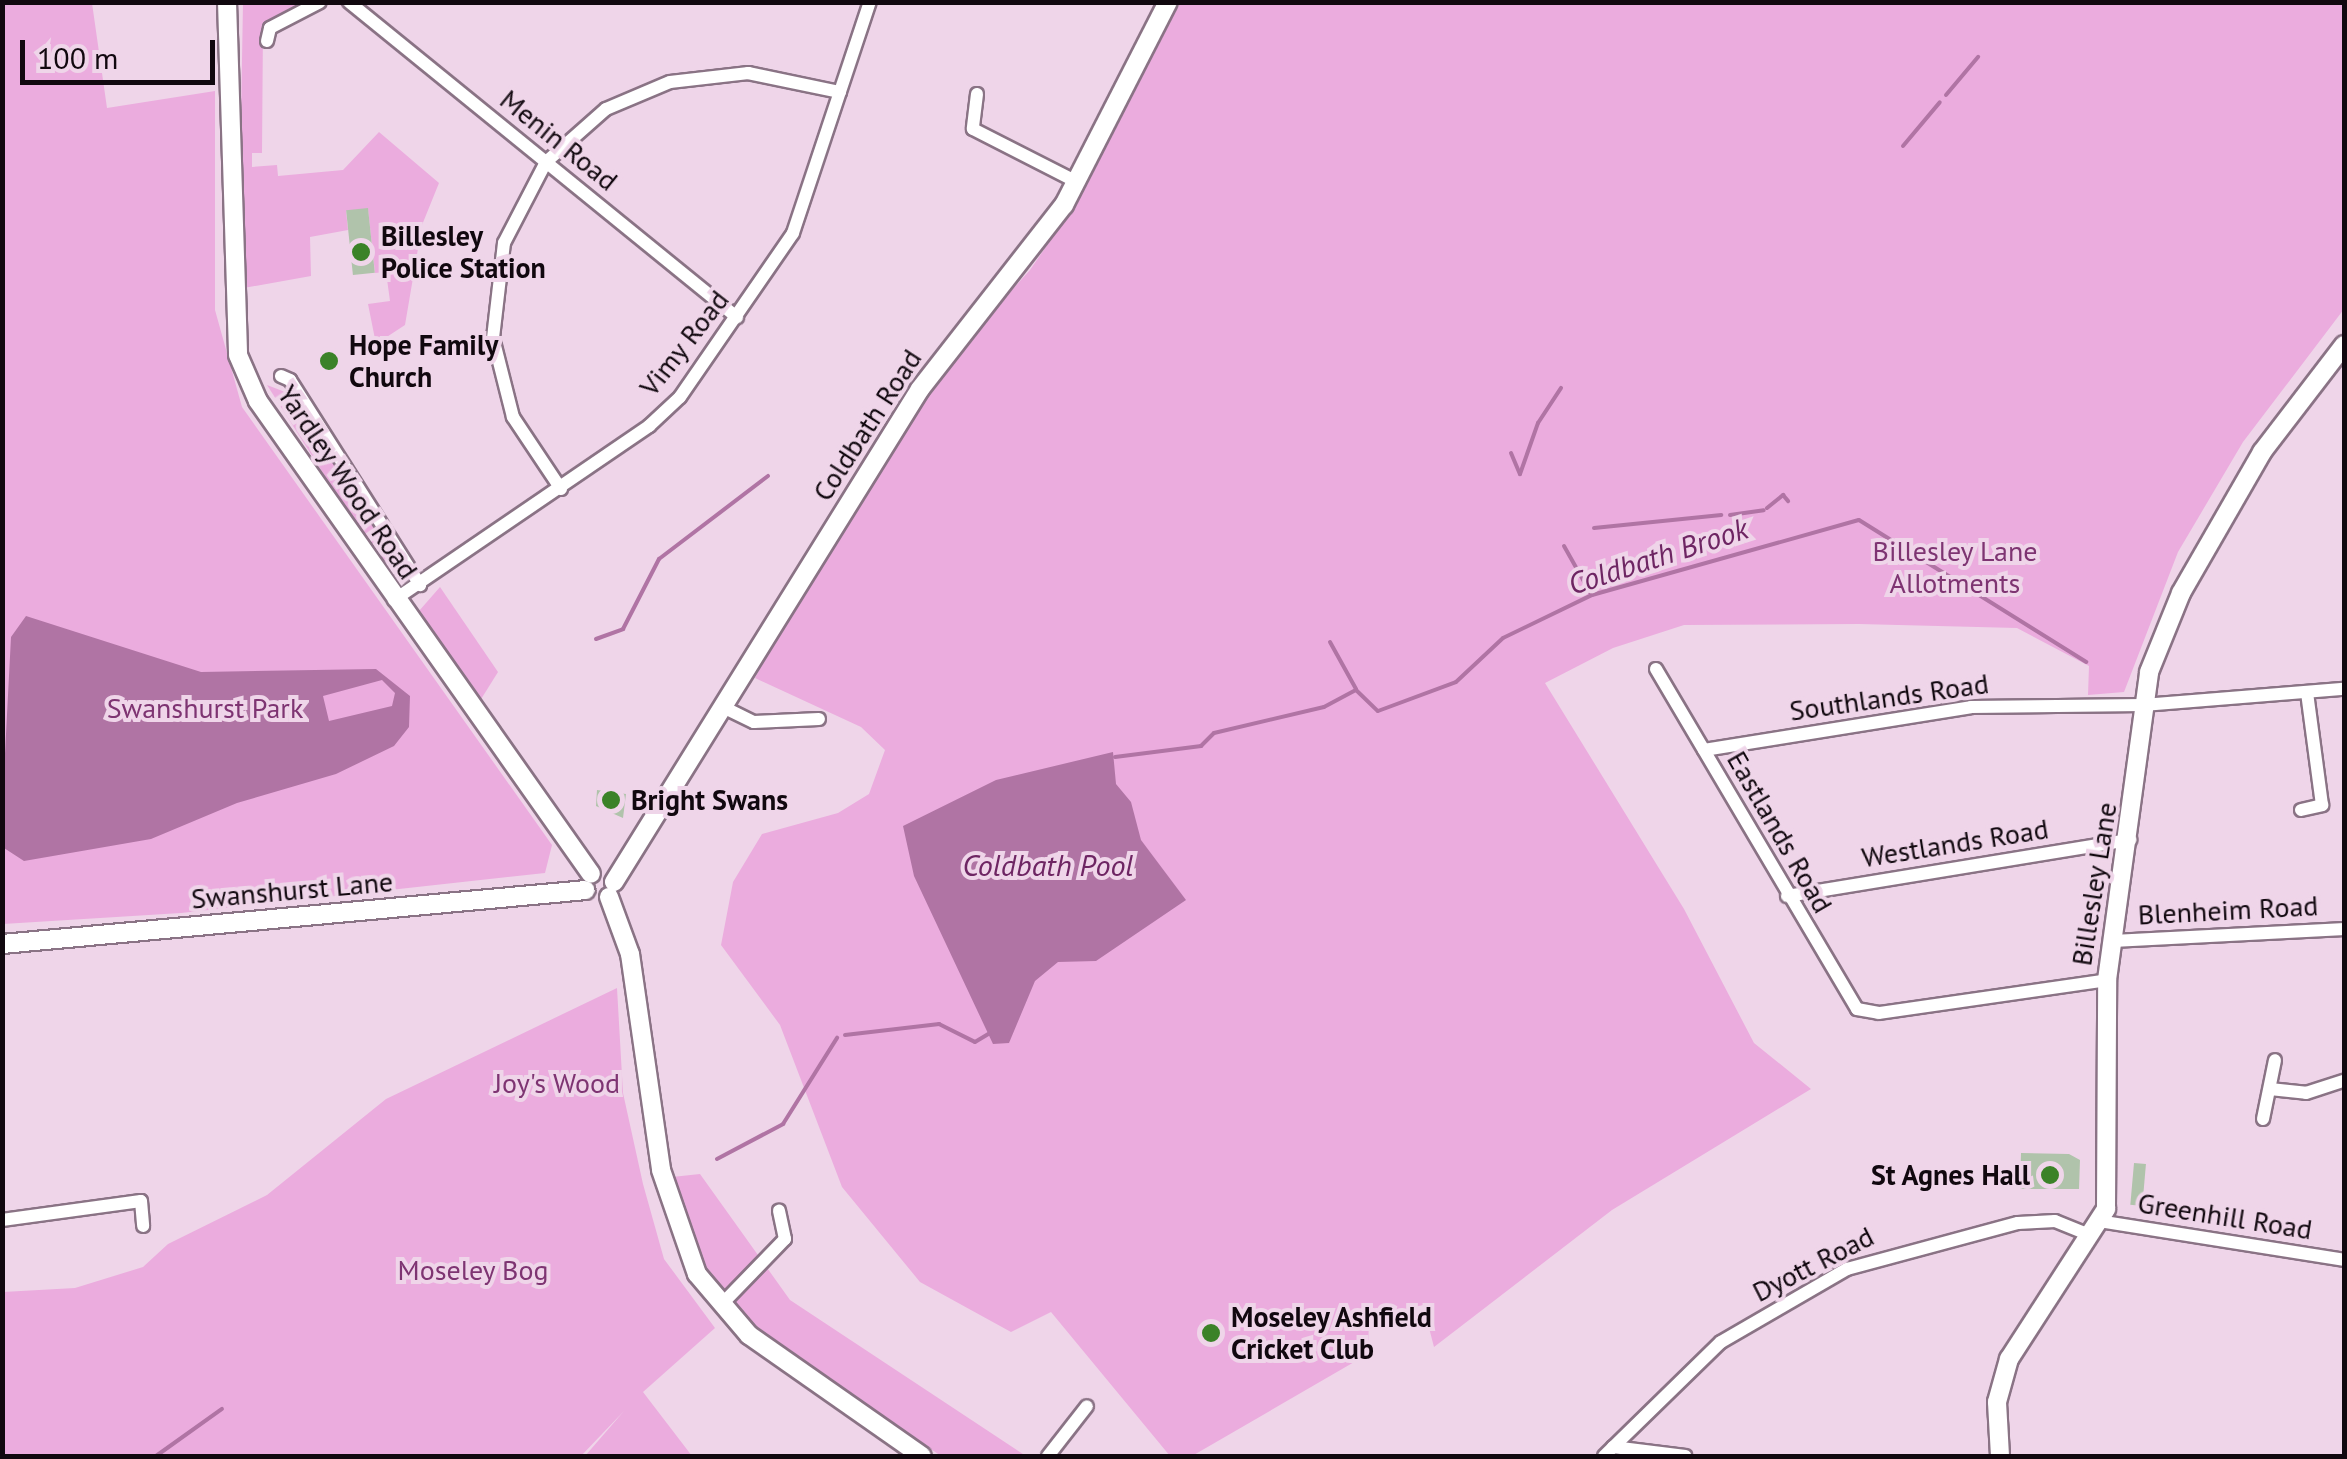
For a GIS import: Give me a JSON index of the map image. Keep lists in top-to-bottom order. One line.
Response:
{"streets":{"street":["Menin Road","Vimy Road","Coldbath Road","Yardley Wood Road","Southlands Road","Eastlands Road","Westlands Road","Billesley Lane","Swanshurst Lane","Blenheim Road","Greenhill Road","Dyott Road"]},"crossings":[["Menin Road","Vimy Road"],["Vimy Road","Yardley Wood Road"],["Yardley Wood Road","Swanshurst Lane"],["Southlands Road","Eastlands Road"],["Southlands Road","Billesley Lane"],["Eastlands Road","Westlands Road"],["Eastlands Road","Billesley Lane"],["Westlands Road","Billesley Lane"],["Billesley Lane","Blenheim Road"],["Billesley Lane","Greenhill Road"],["Billesley Lane","Dyott Road"],["Greenhill Road","Dyott Road"]],"water":["Coldbath Brook","Coldbath Pool"],"parks":["Billesley Lane Allotments","Swanshurst Park","Joy's Wood","Moseley Bog"],"places":["Billesley Police Station","Hope Family Church","Bright Swans","St Agnes Hall","Moseley Ashfield Cricket Club"],"scale_bar":"100 m"}
